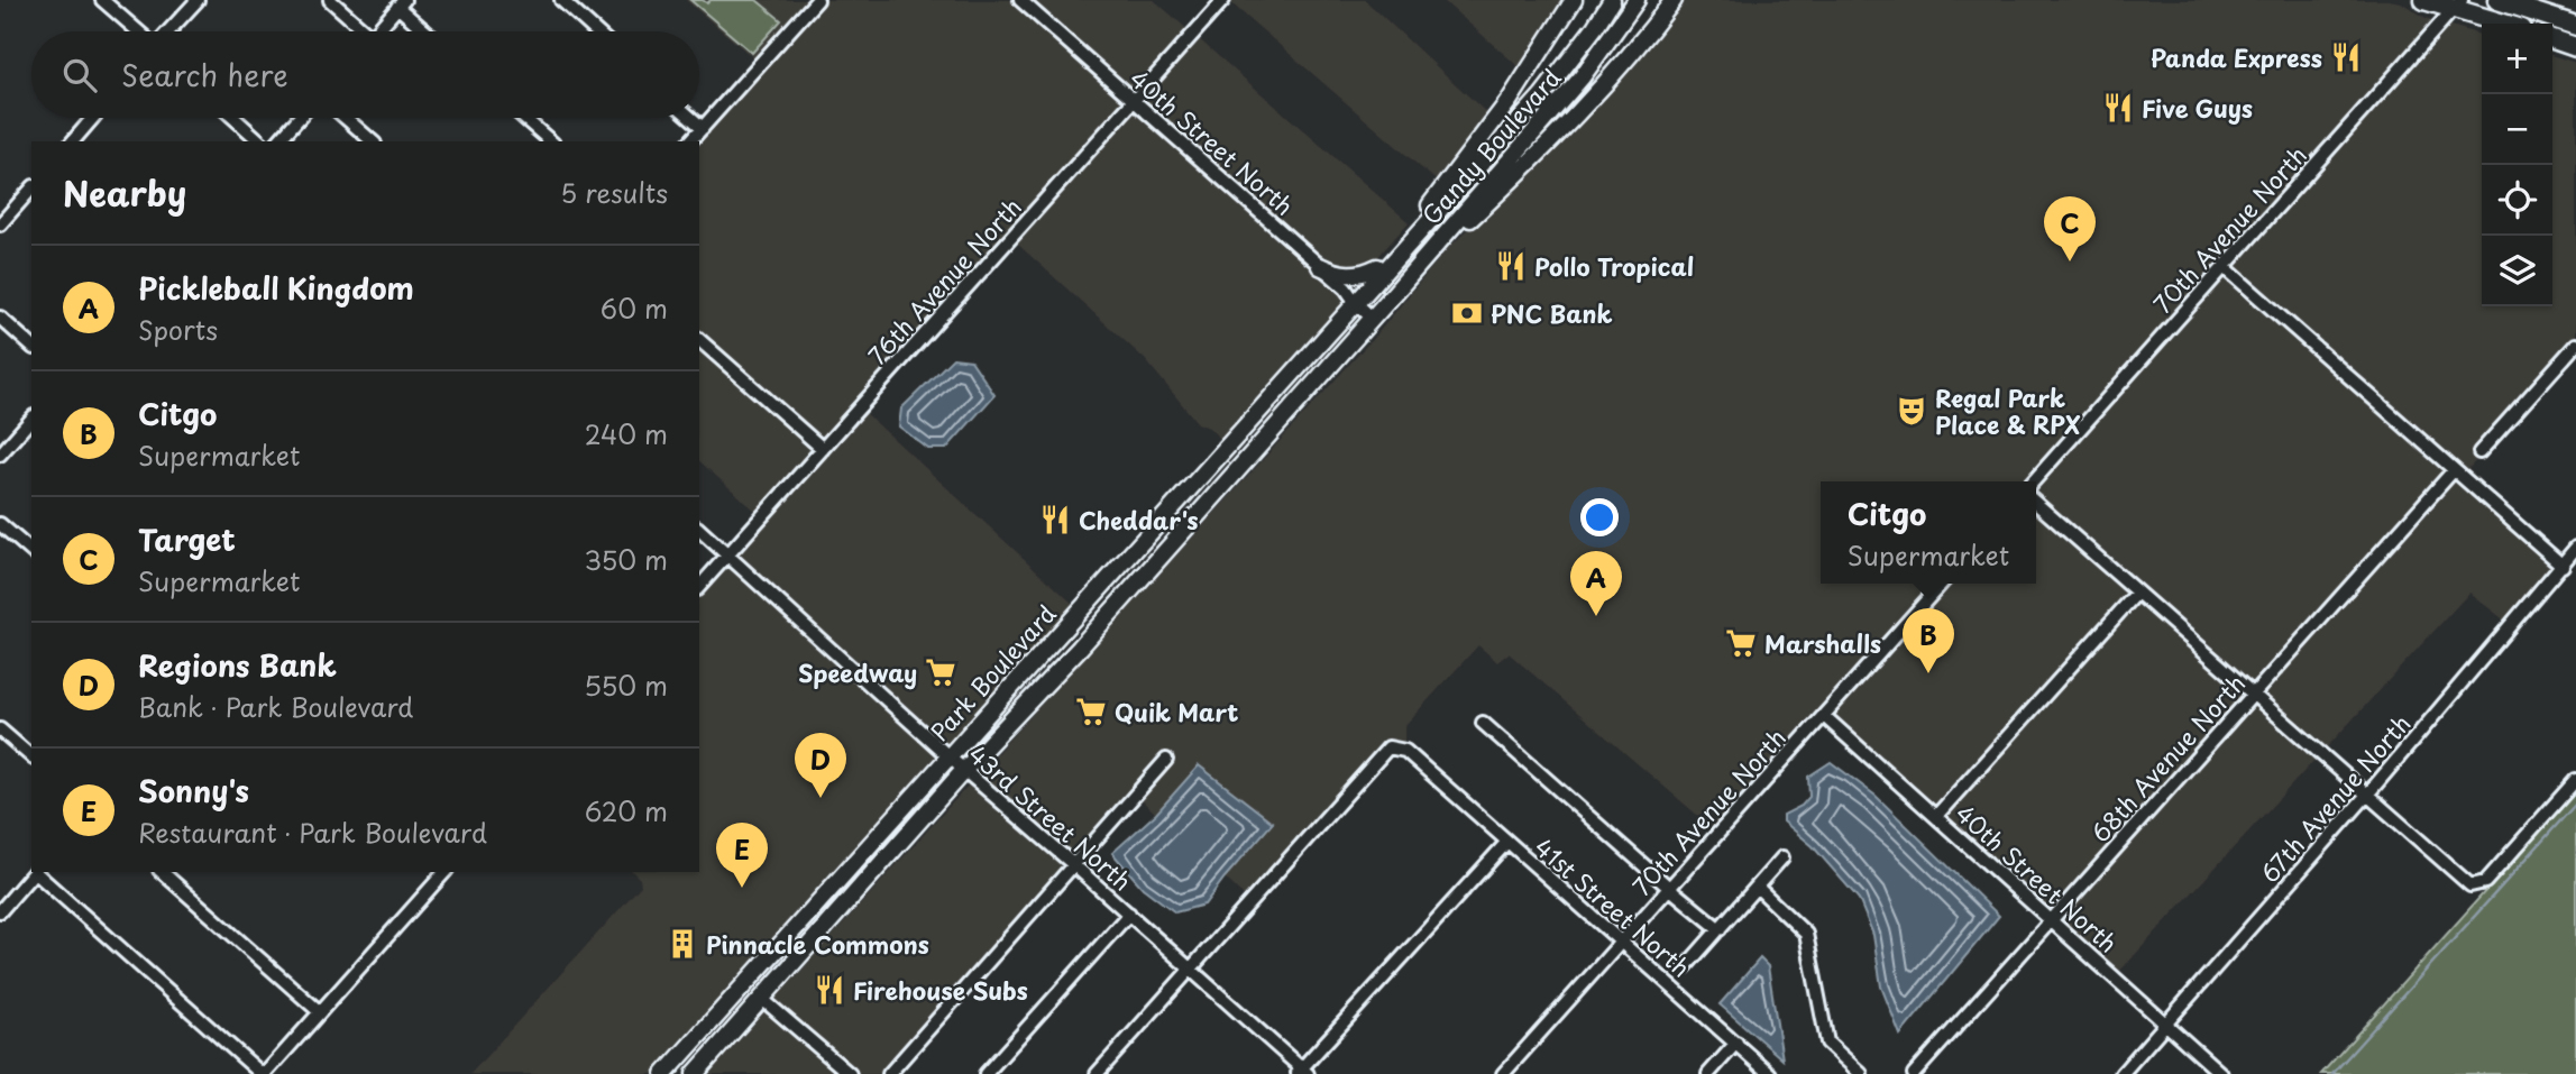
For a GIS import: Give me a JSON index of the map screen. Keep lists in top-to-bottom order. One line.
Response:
{"streets":{"main road":["Gandy Boulevard","Park Boulevard"],"street":["40th Street North","70th Avenue North","76th Avenue North","68th Avenue North","67th Avenue North","43rd Street North","41st Street North"]},"crossings":[["40th Street North","Gandy Boulevard"],["40th Street North","70th Avenue North"],["40th Street North","76th Avenue North"],["40th Street North","Park Boulevard"],["40th Street North","68th Avenue North"],["40th Street North","67th Avenue North"],["Gandy Boulevard","Park Boulevard"],["70th Avenue North","41st Street North"],["76th Avenue North","43rd Street North"],["Park Boulevard","43rd Street North"],["43rd Street North","41st Street North"]],"places":{"restaurant":["Panda Express","Five Guys","Pollo Tropical","Cheddar's","Firehouse Subs"],"bank":["PNC Bank"],"theatre":["Regal Park Place & RPX"],"supermarket":["Marshalls","Speedway","Quik Mart"],"building":["Pinnacle Commons"]},"page":{"map_buttons":["+","−"],"search":"Search here","heading":["Nearby","5 results"],"pins":["C","A","B","D","E"],"list":[{"mark":"A","name":"Pickleball Kingdom","note":"Sports","value":"60 m"},{"mark":"B","name":"Citgo","note":"Supermarket","value":"240 m"},{"mark":"C","name":"Target","note":"Supermarket","value":"350 m"},{"mark":"D","name":"Regions Bank","note":"Bank · Park Boulevard","value":"550 m"},{"mark":"E","name":"Sonny's","note":"Restaurant · Park Boulevard","value":"620 m"}],"popup":["Citgo","Supermarket"]}}
